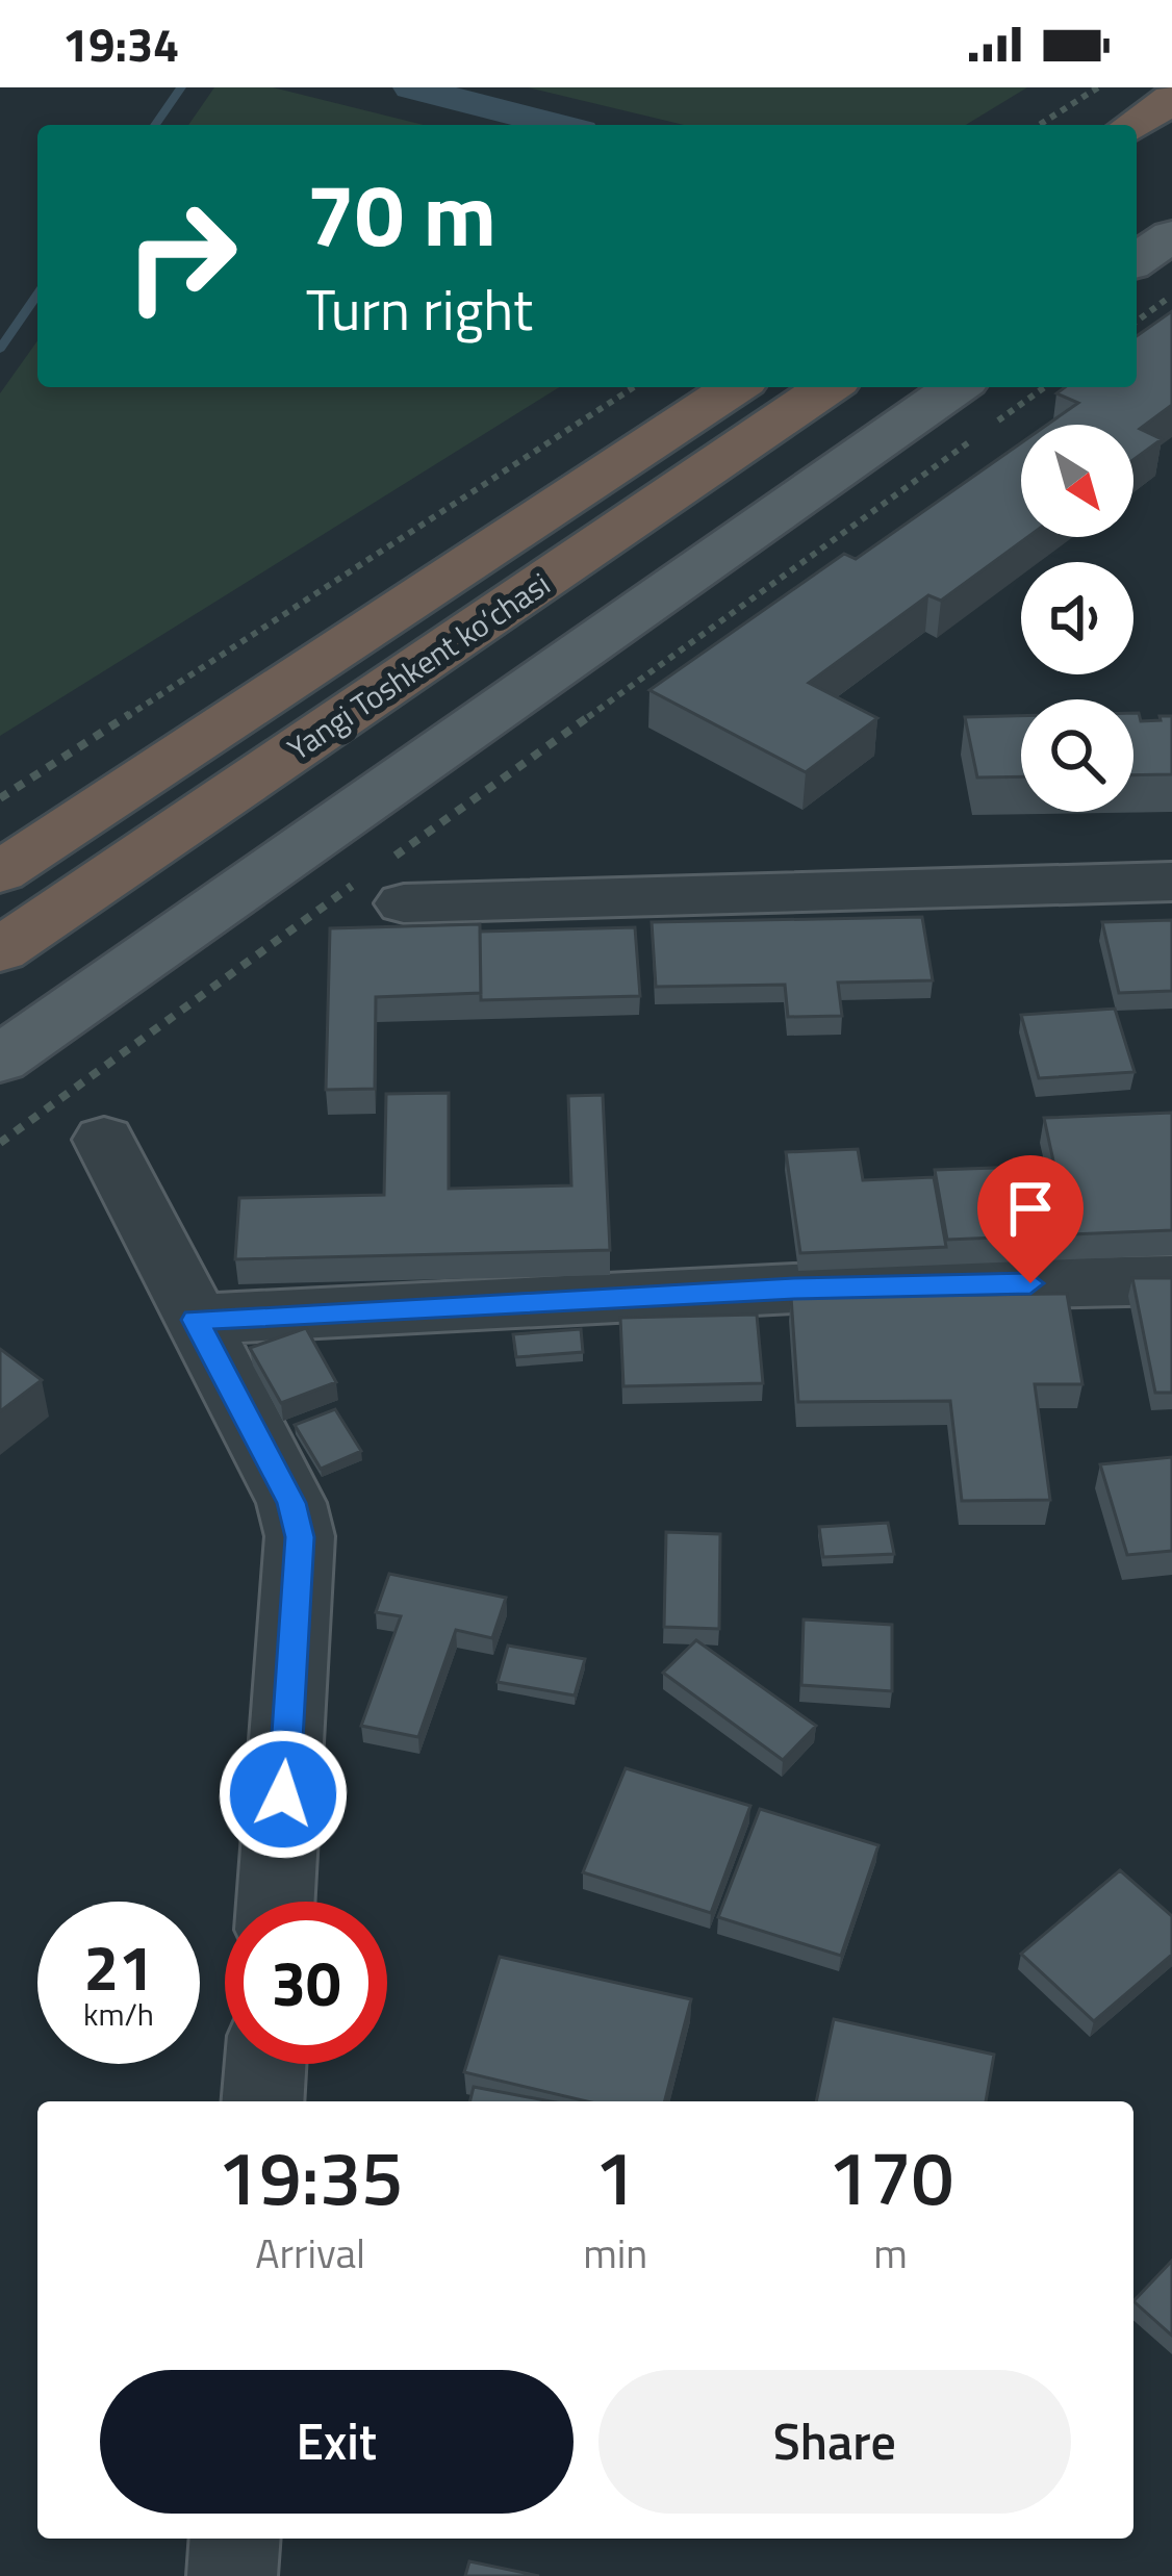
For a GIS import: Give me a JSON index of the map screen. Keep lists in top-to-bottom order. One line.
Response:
{"streets":{"highway":["Yangi Toshkent ko‘chasi"]},"north":"bottom right","page":{"status":"19:34","turn":["70 m","Turn right"],"speed":"21 km/h","limit":"30","eta":["19:35","Arrival","1","min","170","m"],"buttons":["Exit","Share"]}}
